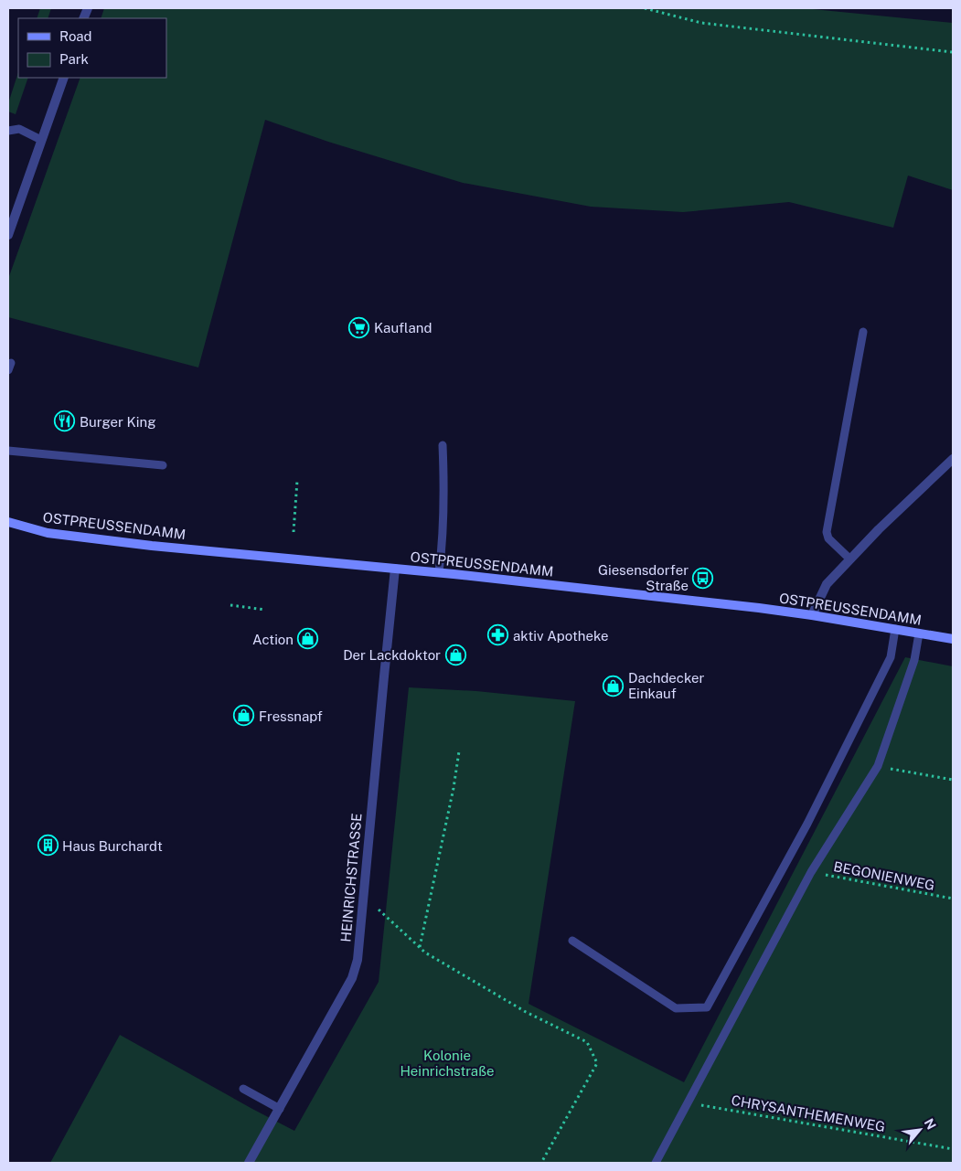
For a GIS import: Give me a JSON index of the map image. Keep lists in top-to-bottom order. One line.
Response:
{"streets":{"main road":["OSTPREUSSENDAMM"],"street":["HEINRICHSTRASSE"],"path":["BEGONIENWEG","CHRYSANTHEMENWEG"]},"crossings":[["OSTPREUSSENDAMM","HEINRICHSTRASSE"]],"parks":["Kolonie Heinrichstraße"],"places":{"supermarket":["Kaufland"],"restaurant":["Burger King"],"bus stop":["Giesensdorfer Straße"],"pharmacy":["aktiv Apotheke"],"shop":["Action","Der Lackdoktor","Dachdecker Einkauf","Fressnapf"],"building":["Haus Burchardt"]},"legend":["Road","Park"],"north":"top right"}
